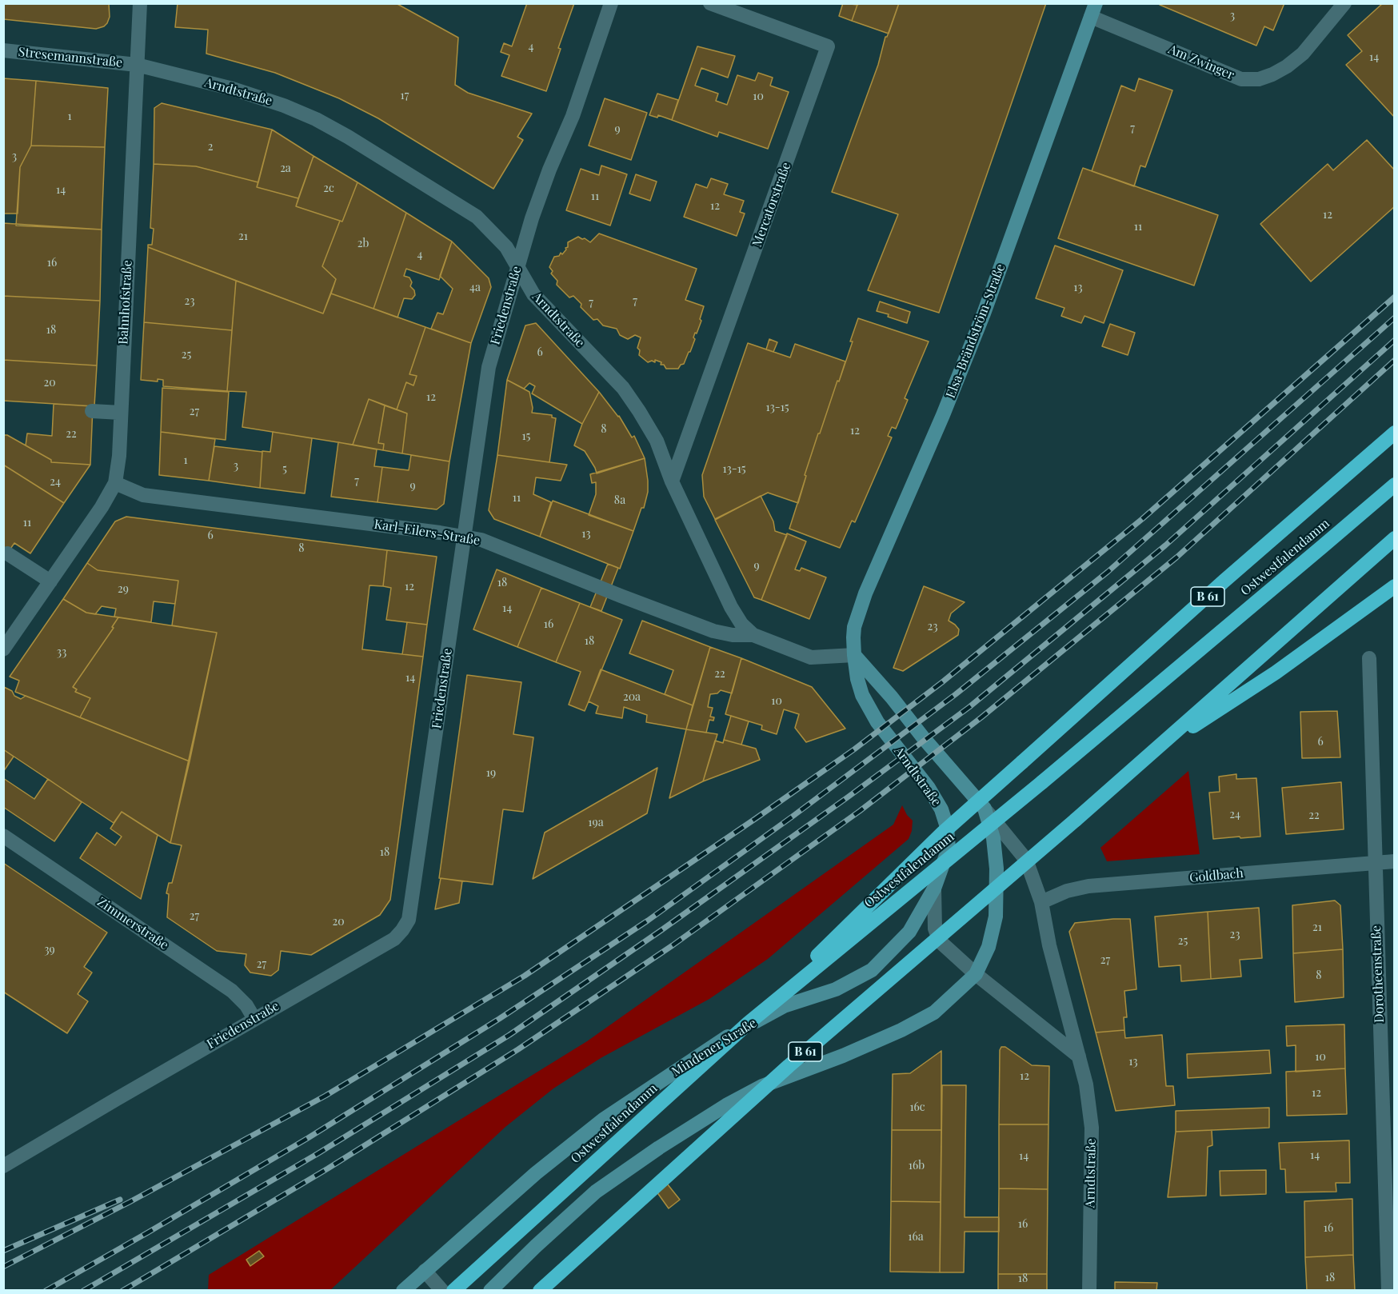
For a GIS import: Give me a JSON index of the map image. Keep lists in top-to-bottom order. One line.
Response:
{"streets":{"highway":["Ostwestfalendamm","B 61"],"street":["Stresemannstraße","Am Zwinger","Arndtstraße","Mercatorstraße","Bahnhofstraße","Friedenstraße","Elsa-Brändström-Straße","Karl-Eilers-Straße","Goldbach","Zimmerstraße","Dorotheenstraße","Mindener Straße"]},"crossings":[["Stresemannstraße","Arndtstraße"],["Stresemannstraße","Bahnhofstraße"],["Am Zwinger","Elsa-Brändström-Straße"],["Arndtstraße","Mercatorstraße"],["Arndtstraße","Bahnhofstraße"],["Arndtstraße","Friedenstraße"],["Arndtstraße","Elsa-Brändström-Straße"],["Arndtstraße","Karl-Eilers-Straße"],["Arndtstraße","Goldbach"],["Arndtstraße","Mindener Straße"],["Bahnhofstraße","Karl-Eilers-Straße"],["Friedenstraße","Karl-Eilers-Straße"],["Friedenstraße","Zimmerstraße"],["Ostwestfalendamm","B 61"],["Goldbach","Dorotheenstraße"]],"house_numbers":["3","4","14","17","10","1","7","9","2","3","2a","2c","14","11","12","12","11","21","2b","4","16","4a","13","23","7","7","18","6","25","20","12","13-15","27","8","12","22","15","1","3","5","13-15","7","24","9","11","8a","11","13","6","8","9","18","12","29","14","16","23","18","33","22","14","20a","10","6","19","24","22","19a","18","27","20","21","23","25","39","27","27","8","10","13","12","12","16c","14","14","16b","16","16","16a","18","18"]}
